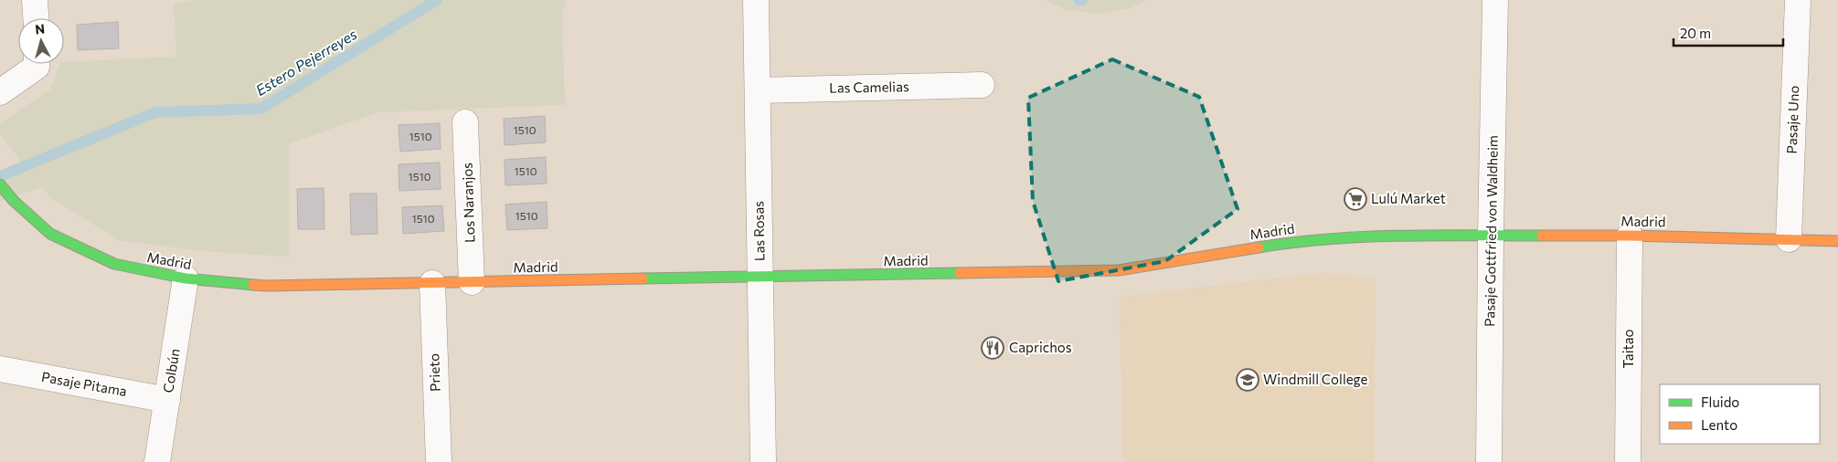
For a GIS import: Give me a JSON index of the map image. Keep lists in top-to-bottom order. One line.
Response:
{"streets":{"street":["Las Camelias","Pasaje Uno","Los Naranjos","Madrid","Las Rosas","Pasaje Gottfried von Waldheim","Taitao","Colbún","Prieto","Pasaje Pitama"]},"crossings":[["Las Camelias","Las Rosas"],["Pasaje Uno","Madrid"],["Los Naranjos","Madrid"],["Madrid","Las Rosas"],["Madrid","Pasaje Gottfried von Waldheim"],["Madrid","Taitao"],["Madrid","Colbún"],["Madrid","Prieto"],["Colbún","Pasaje Pitama"]],"water":["Estero Pejerreyes"],"places":{"supermarket":["Lulú Market"],"restaurant":["Caprichos"],"school or university":["Windmill College"]},"house_numbers":["1510","1510","1510","1510","1510","1510"],"legend":["Fluido","Lento"],"scale_bar":"20 m","north":"top"}
